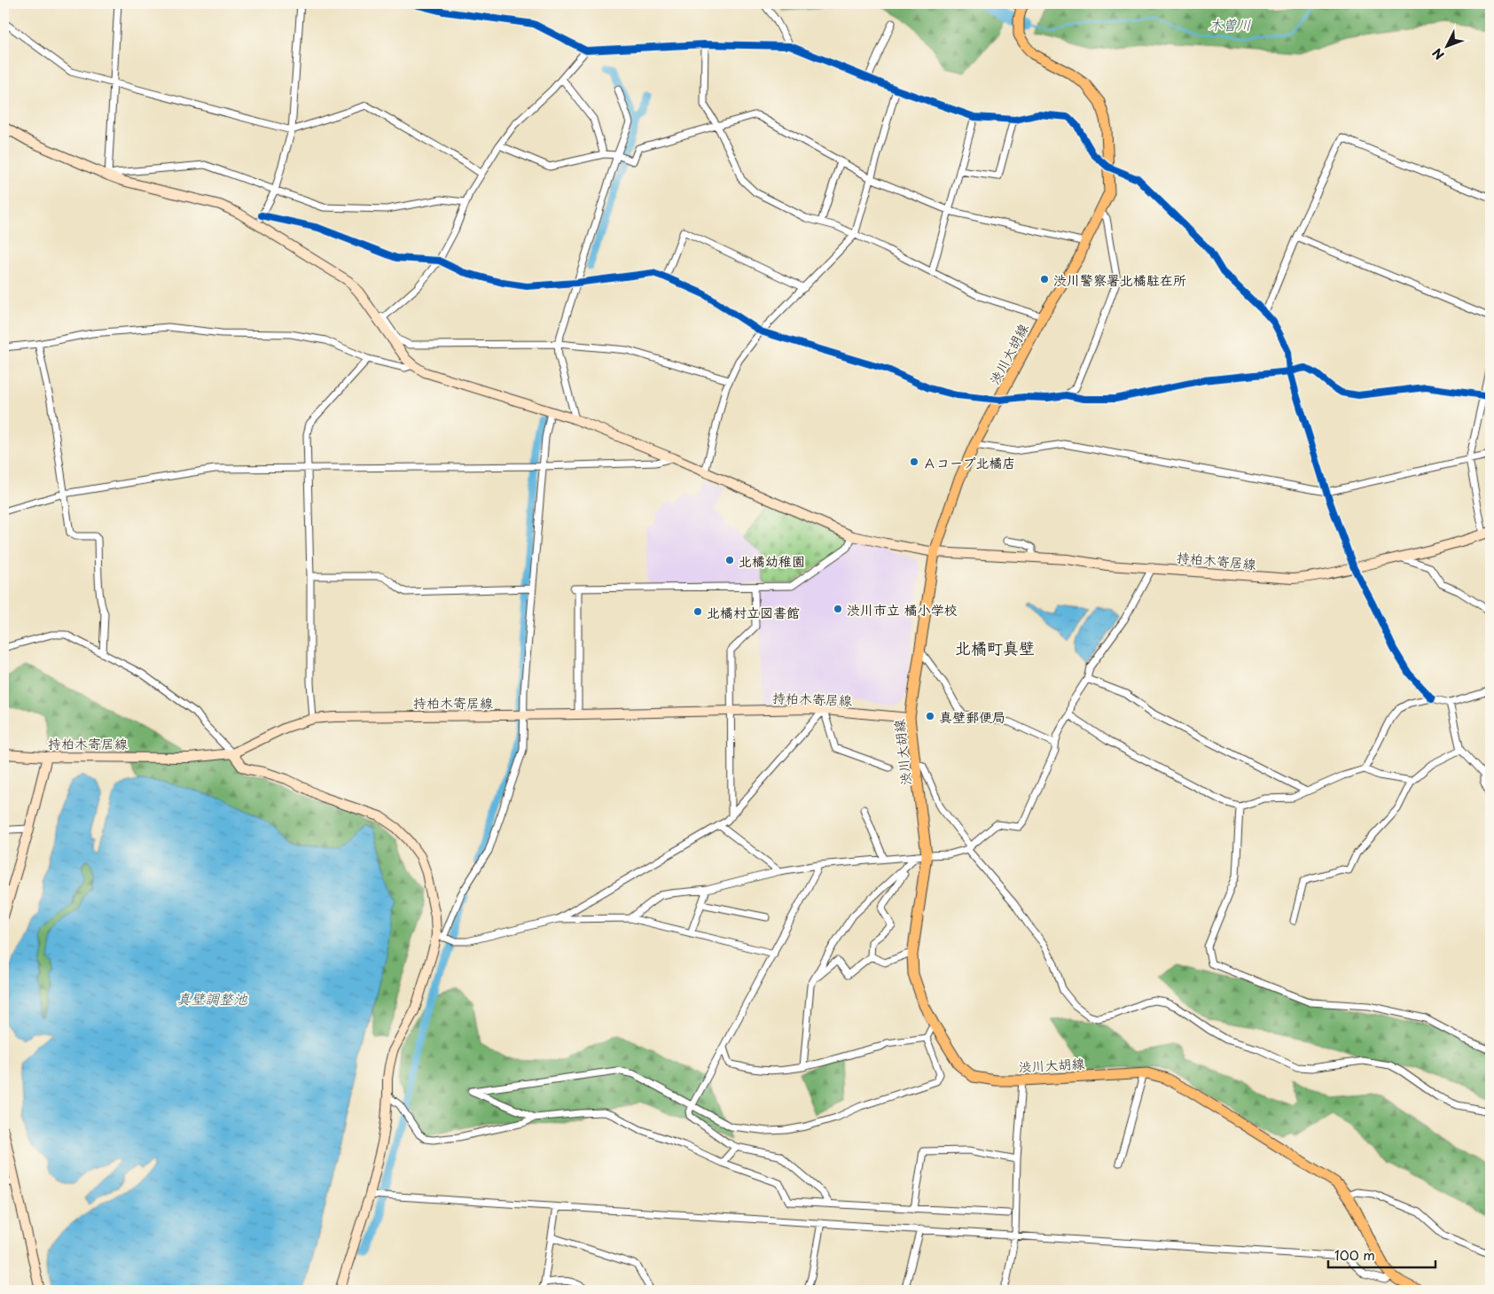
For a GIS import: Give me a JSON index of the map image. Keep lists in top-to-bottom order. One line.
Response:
{"streets":{"main road":["渋川大胡線"],"street":["持柏木寄居線"]},"crossings":[["渋川大胡線","持柏木寄居線"]],"districts":["北橘町真壁"],"water":["木曽川","真壁調整池"],"places":["渋川警察署北橘駐在所","Ａコープ北橘店","北橘幼稚園","渋川市立 橘小学校","北橘村立図書館","真壁郵便局"],"scale_bar":"100 m","north":"bottom left"}
